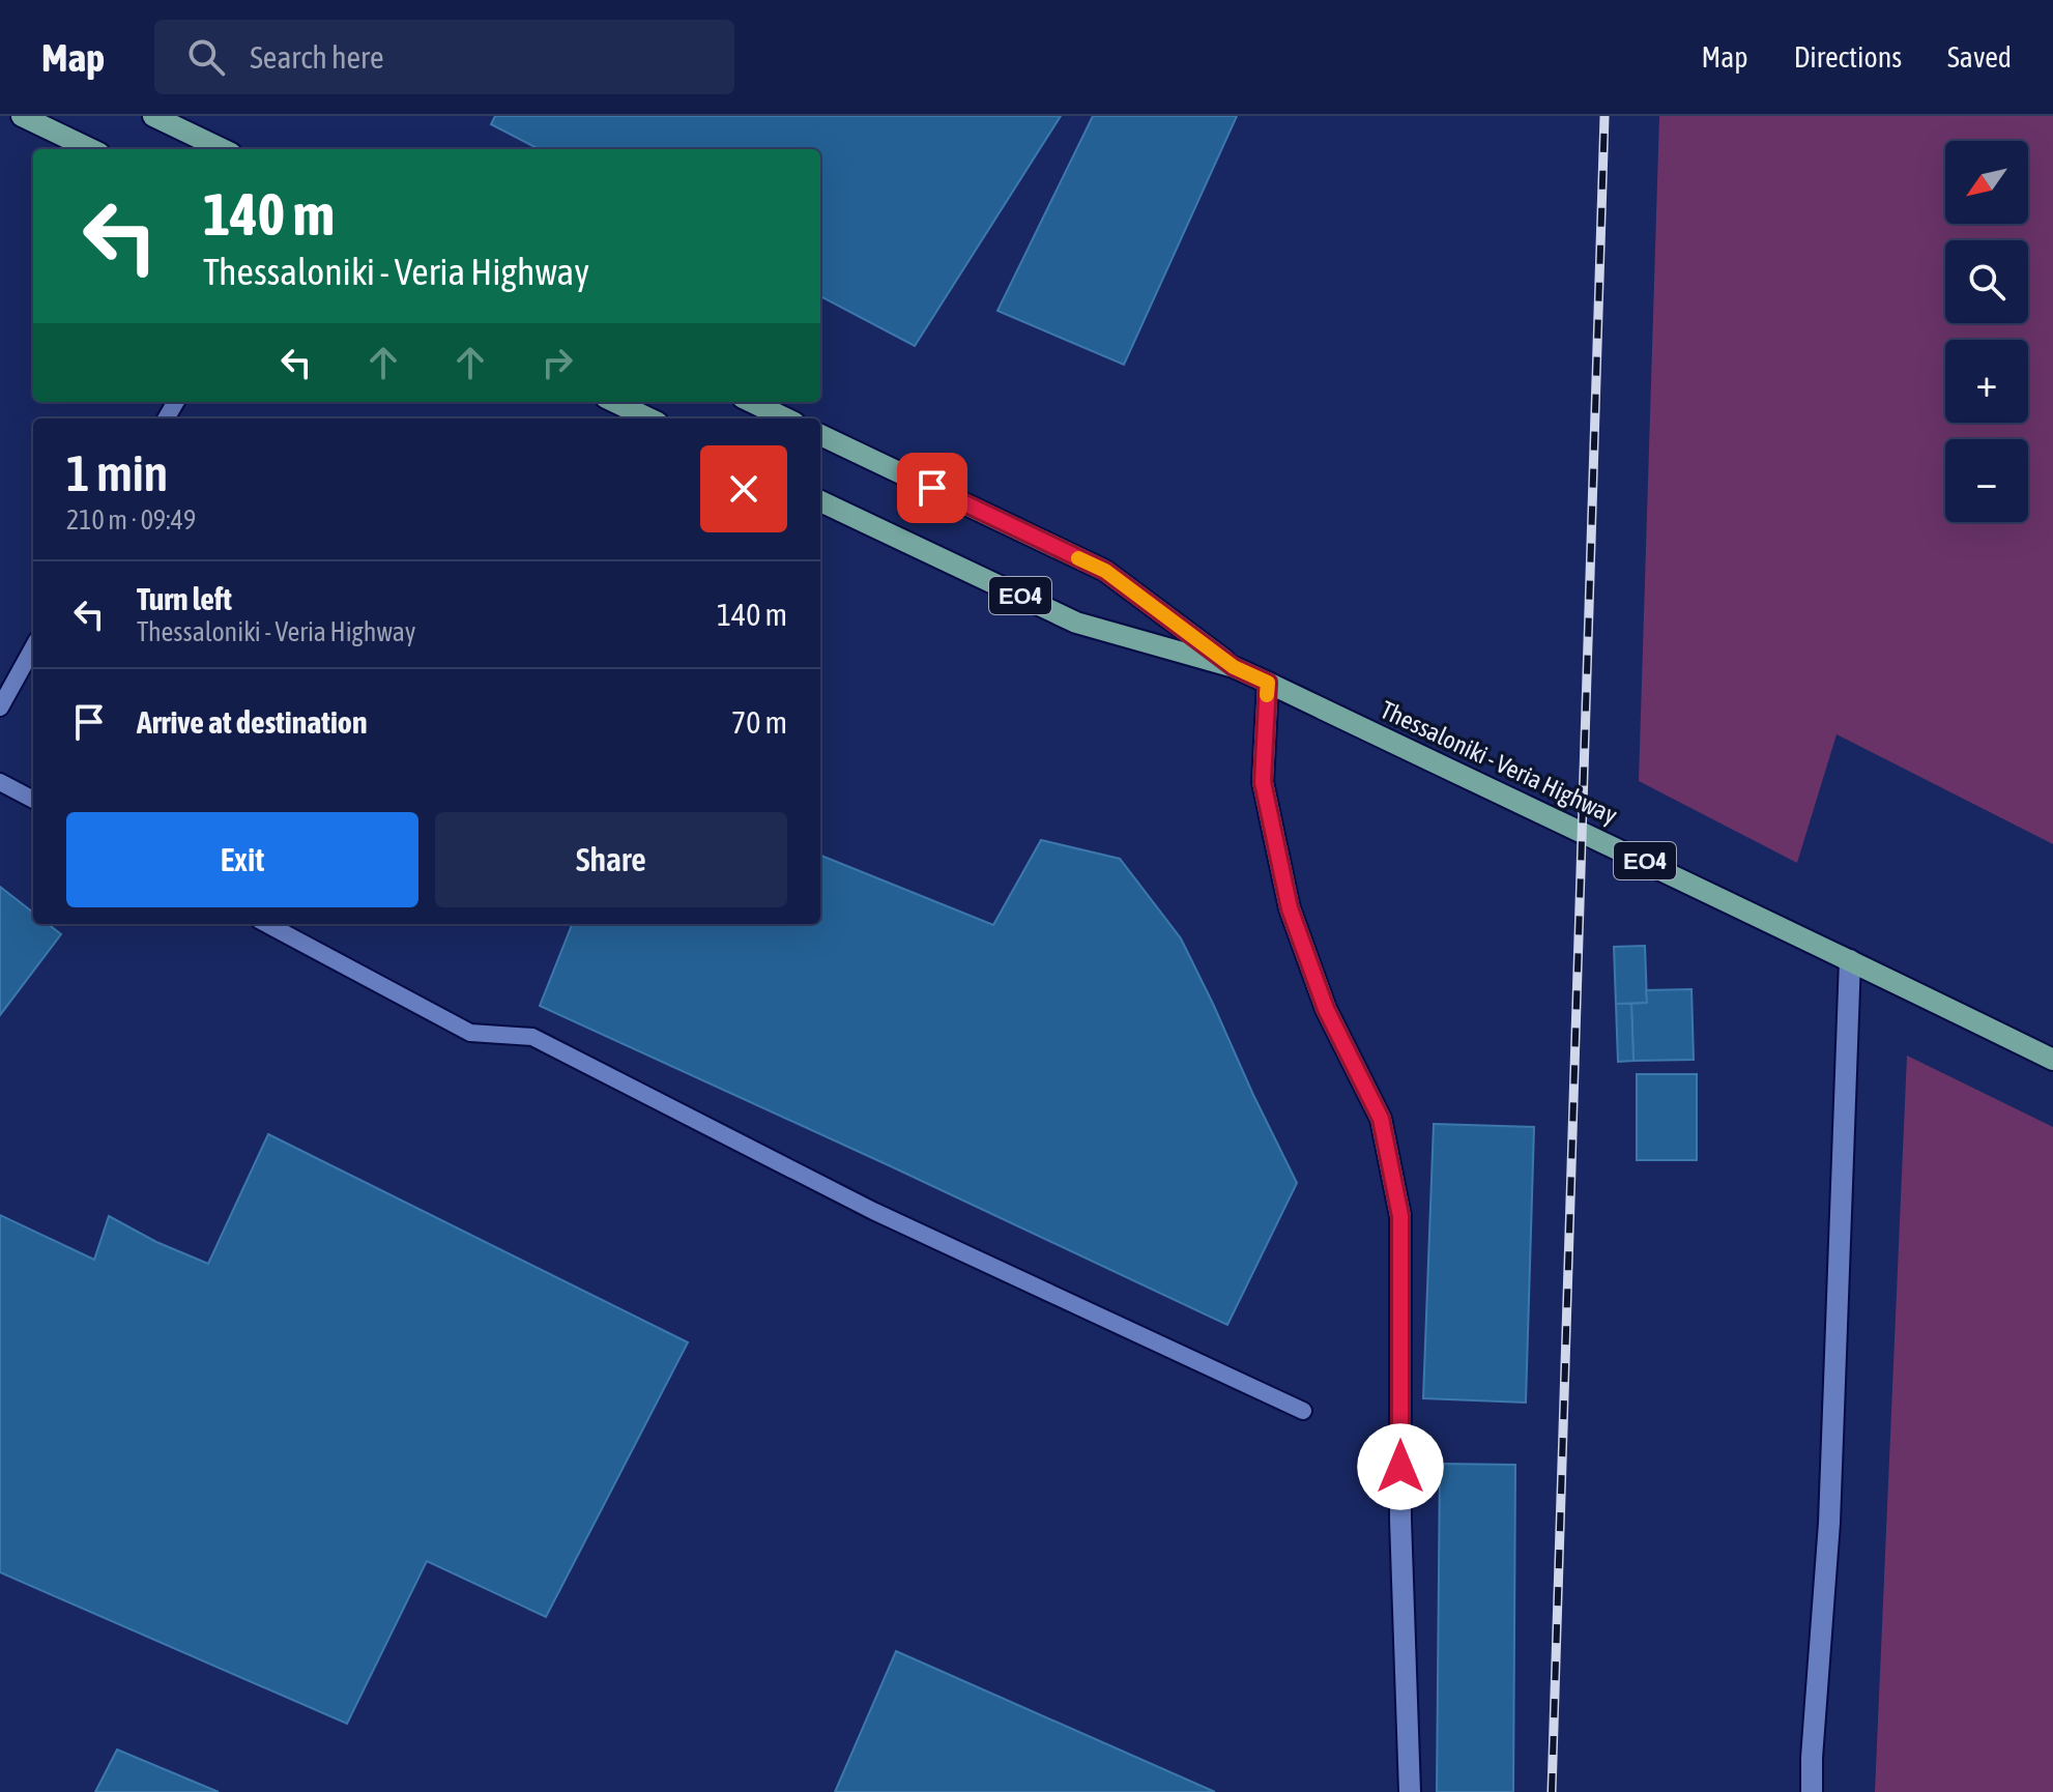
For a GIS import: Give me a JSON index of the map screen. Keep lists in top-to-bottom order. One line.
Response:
{"streets":{"main road":["ΕΟ4","Thessaloniki - Veria Highway"]},"north":"bottom left","page":{"header":"Map","search":"Search here","nav":["Map","Directions","Saved"],"map_buttons":["+","−"],"turn":["140 m","Thessaloniki - Veria Highway"],"heading":["1 min","210 m · 09:49"],"list":[{"name":"Turn left","note":"Thessaloniki - Veria Highway","value":"140 m"},{"name":"Arrive at destination","value":"70 m"}],"buttons":["Exit","Share"]}}
